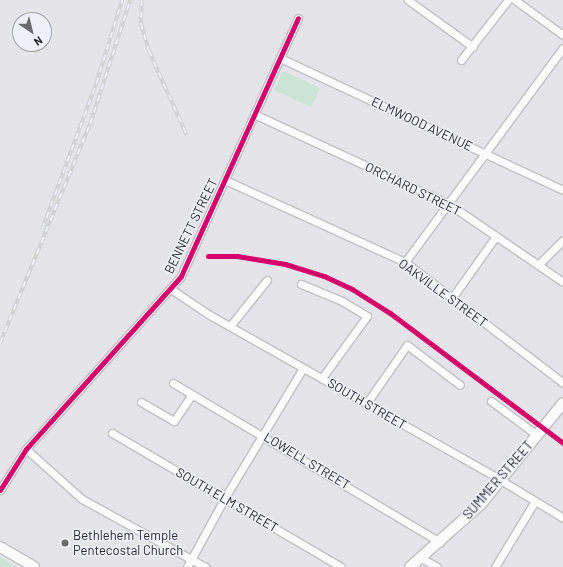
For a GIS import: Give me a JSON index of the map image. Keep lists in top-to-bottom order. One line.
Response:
{"streets":{"main road":["SUMMER STREET"],"street":["ELMWOOD AVENUE","ORCHARD STREET","BENNETT STREET","OAKVILLE STREET","SOUTH STREET","LOWELL STREET","SOUTH ELM STREET"]},"crossings":[["ELMWOOD AVENUE","BENNETT STREET"],["ORCHARD STREET","BENNETT STREET"],["BENNETT STREET","OAKVILLE STREET"],["BENNETT STREET","SOUTH STREET"],["SOUTH STREET","SUMMER STREET"],["LOWELL STREET","SUMMER STREET"]],"places":["Bethlehem Temple Pentecostal Church"],"north":"bottom right"}
